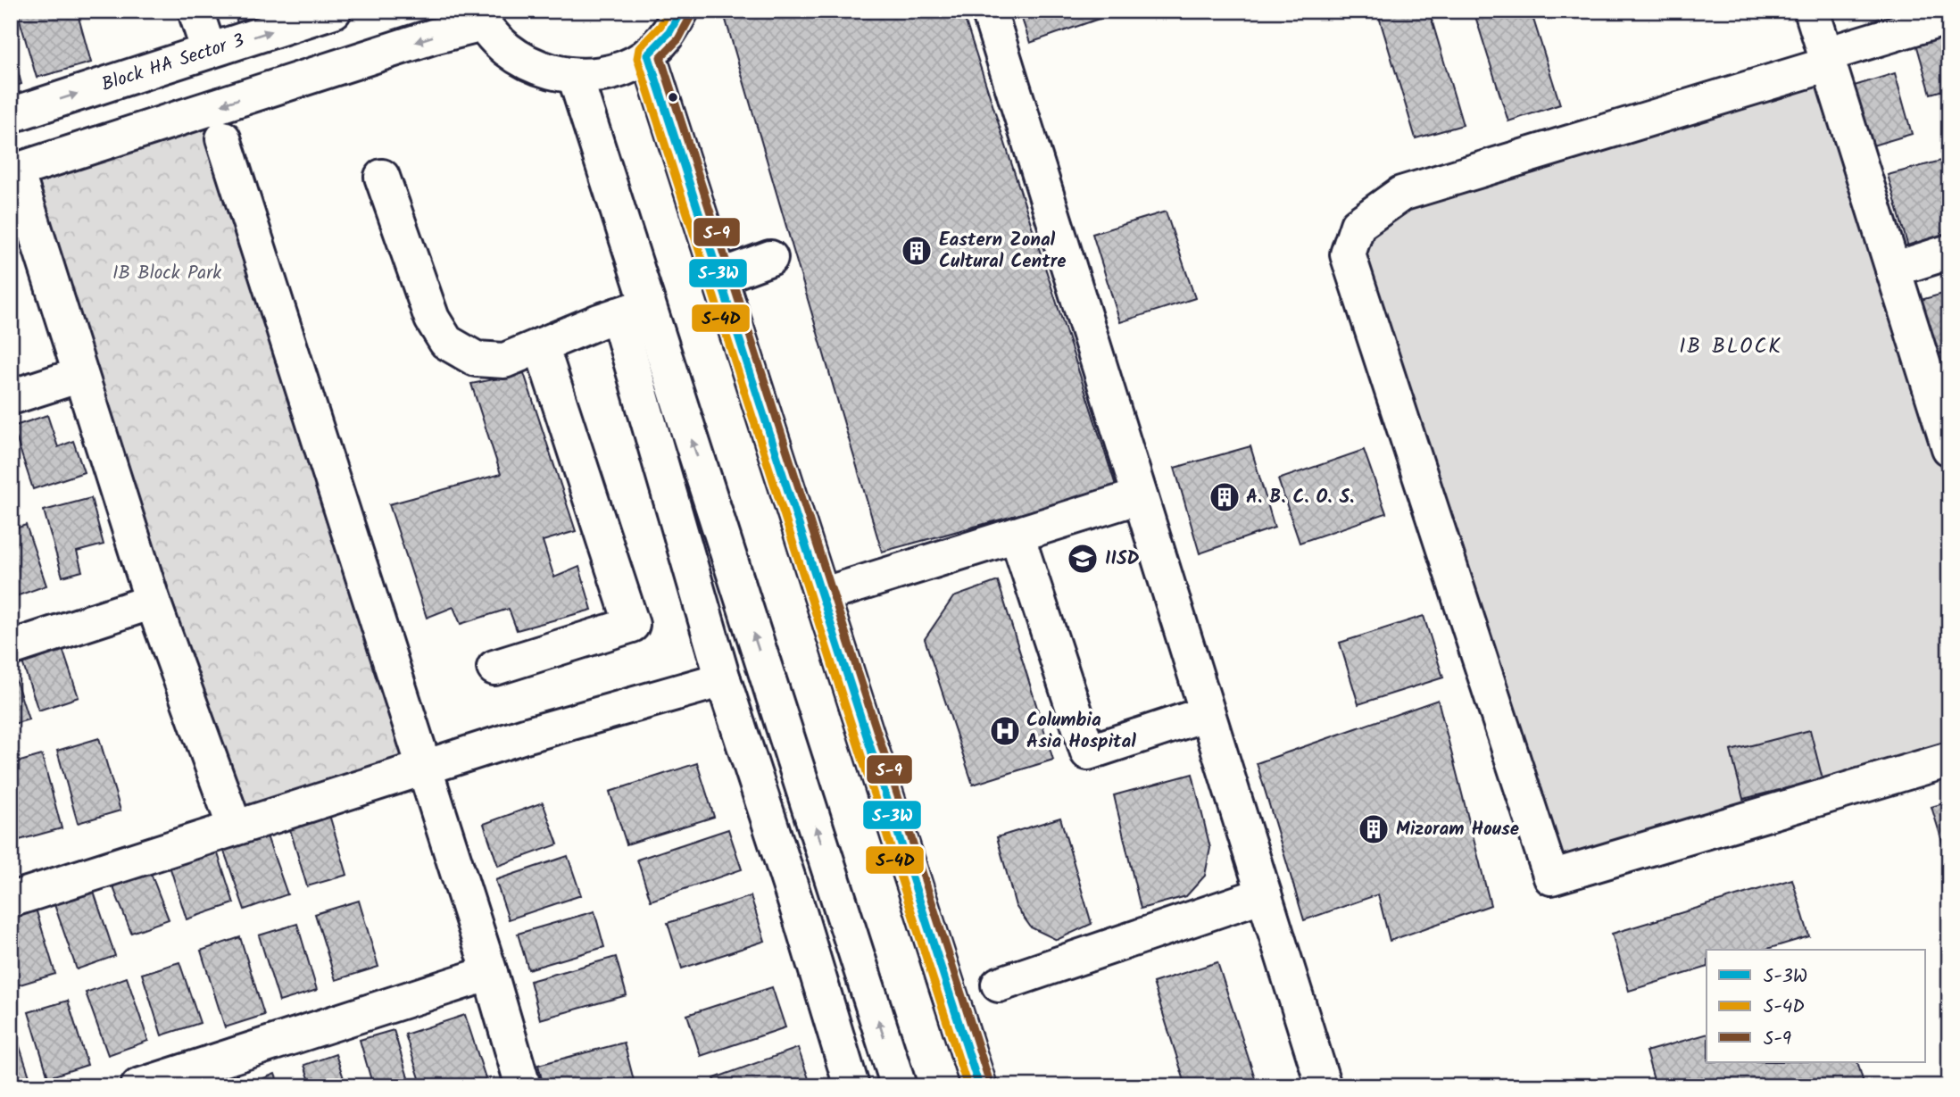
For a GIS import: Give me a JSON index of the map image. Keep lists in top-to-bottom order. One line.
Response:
{"streets":{"street":["Block HA Sector 3"]},"districts":["IB BLOCK"],"parks":["IB Block Park"],"places":{"building":["Eastern Zonal Cultural Centre","A. B. C. O. S.","Mizoram House"],"school or university":["IISD"],"hospital":["Columbia Asia Hospital"]},"lines":["transit line S-3W","transit line S-4D","transit line S-9"],"legend":["S-3W","S-4D","S-9"]}
